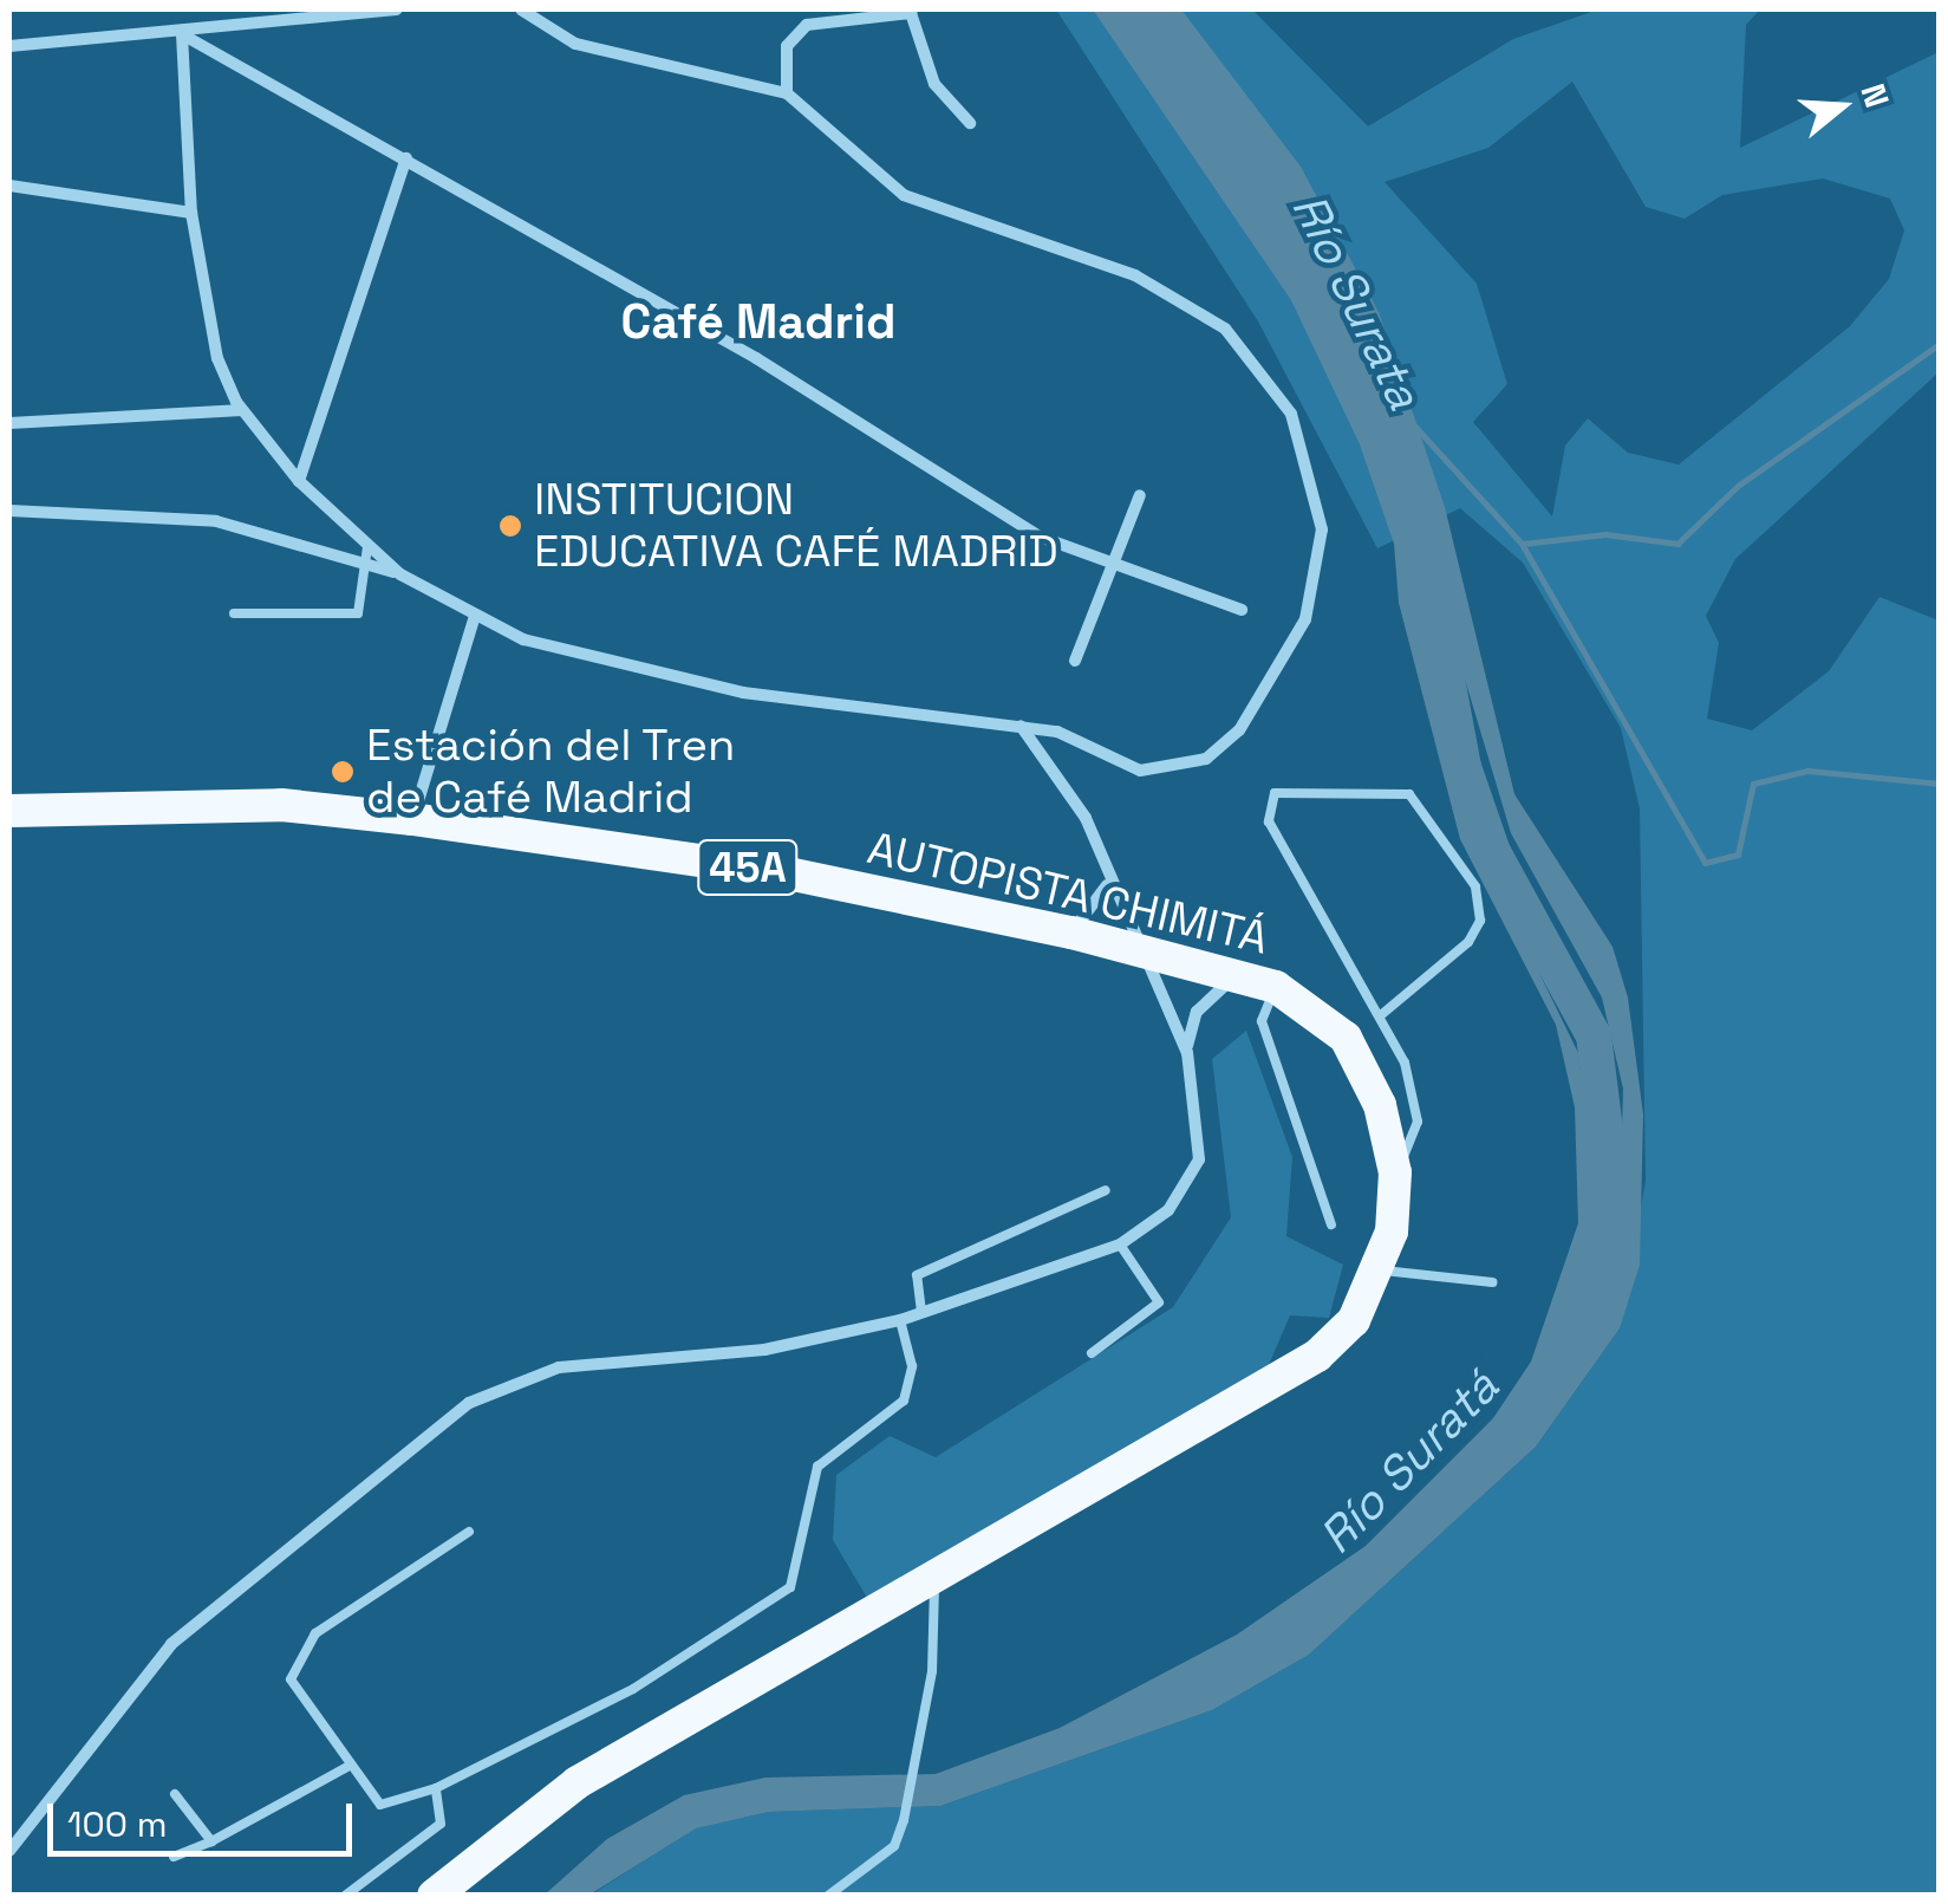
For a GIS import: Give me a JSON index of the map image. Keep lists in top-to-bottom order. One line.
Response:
{"streets":{"highway":["45A","AUTOPISTA CHIMITÁ"]},"districts":["Café Madrid"],"water":["Río Surata","Río Suratá"],"places":["INSTITUCION EDUCATIVA CAFÉ MADRID","Estación del Tren de Café Madrid"],"scale_bar":"100 m","north":"right"}
